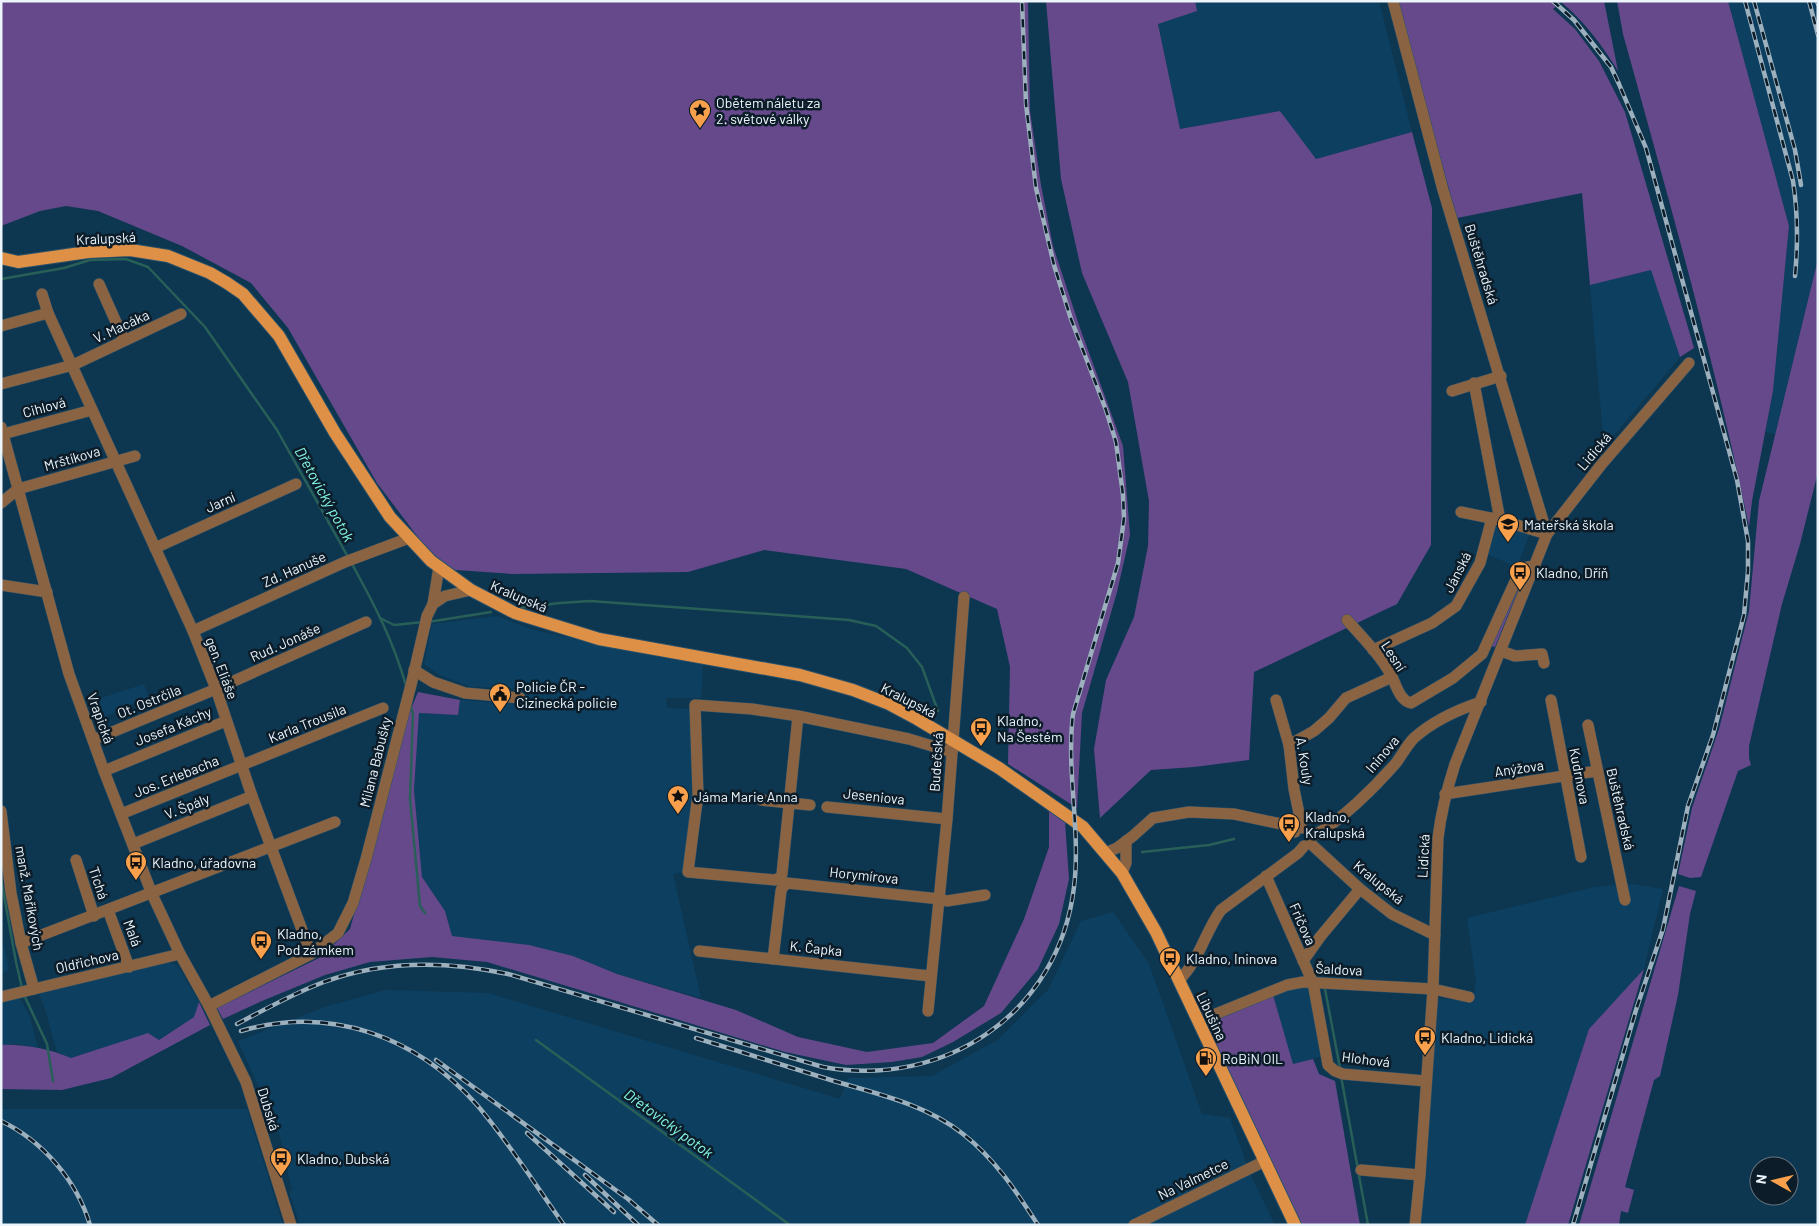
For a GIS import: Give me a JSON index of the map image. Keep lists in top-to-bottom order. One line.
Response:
{"streets":{"main road":["Kralupská","Libušina"],"street":["Buštěhradská","V. Macáka","Cihlová","Lidická","Mrštíkova","Jarní","Zd. Hanuše","Jánská","Rud. Jonáše","Lesní","gen. Eliáše","Ot. Ostrčila","Vrapická","Karla Trousila","Josefa Káchy","Ininova","A. Kouly","Milana Babušky","Budečská","Anýžova","Jos. Erlebacha","Kudrnova","Jeseniova","V. Špály","Horymírova","Tichá","manž. Maříkových","Fričova","Malá","K. Čapka","Oldřichova","Šaldova","Hlohová","Dubská","Na Valmetce"]},"crossings":[["Kralupská","Lidická"],["Kralupská","Zd. Hanuše"],["Kralupská","Ininova"],["Kralupská","Budečská"],["Kralupská","Horymírova"],["Kralupská","Libušina"],["Buštěhradská","Lidická"],["Buštěhradská","Anýžova"],["V. Macáka","gen. Eliáše"],["Cihlová","gen. Eliáše"],["Cihlová","Vrapická"],["Lidická","Lesní"],["Lidická","Ininova"],["Lidická","Anýžova"],["Lidická","Šaldova"],["Lidická","Hlohová"],["Mrštíkova","gen. Eliáše"],["Mrštíkova","Vrapická"],["Jarní","gen. Eliáše"],["Zd. Hanuše","gen. Eliáše"],["Jánská","Lesní"],["Rud. Jonáše","gen. Eliáše"],["Rud. Jonáše","Ot. Ostrčila"],["gen. Eliáše","Ot. Ostrčila"],["gen. Eliáše","Karla Trousila"],["gen. Eliáše","Josefa Káchy"],["gen. Eliáše","Milana Babušky"],["gen. Eliáše","Jos. Erlebacha"],["gen. Eliáše","V. Špály"],["Ot. Ostrčila","Vrapická"],["Vrapická","Josefa Káchy"],["Vrapická","Jos. Erlebacha"],["Vrapická","V. Špály"],["Vrapická","Oldřichova"],["Vrapická","Dubská"],["Karla Trousila","Jos. Erlebacha"],["Ininova","Fričova"],["Ininova","Libušina"],["Budečská","Jeseniova"],["Budečská","Horymírova"],["Budečská","K. Čapka"],["Anýžova","Kudrnova"],["manž. Maříkových","Oldřichova"],["Fričova","Šaldova"],["Fričova","Hlohová"],["Malá","Oldřichova"],["Šaldova","Hlohová"],["Libušina","Na Valmetce"]],"water":["Dřetovický potok"],"places":{"place":["Obětem náletu za 2. světové války","Jáma Marie Anna"],"school or university":["Mateřská škola"],"bus stop":["Kladno, Dříň","Kladno, Na Šestém","Kladno, Kralupská","Kladno, úřadovna","Kladno, Pod zámkem","Kladno, Ininova","Kladno, Lidická","Kladno, Dubská"],"public building":["Policie ČR - Cizinecká policie"],"fuel station":["RoBiN OIL"]},"north":"left"}
